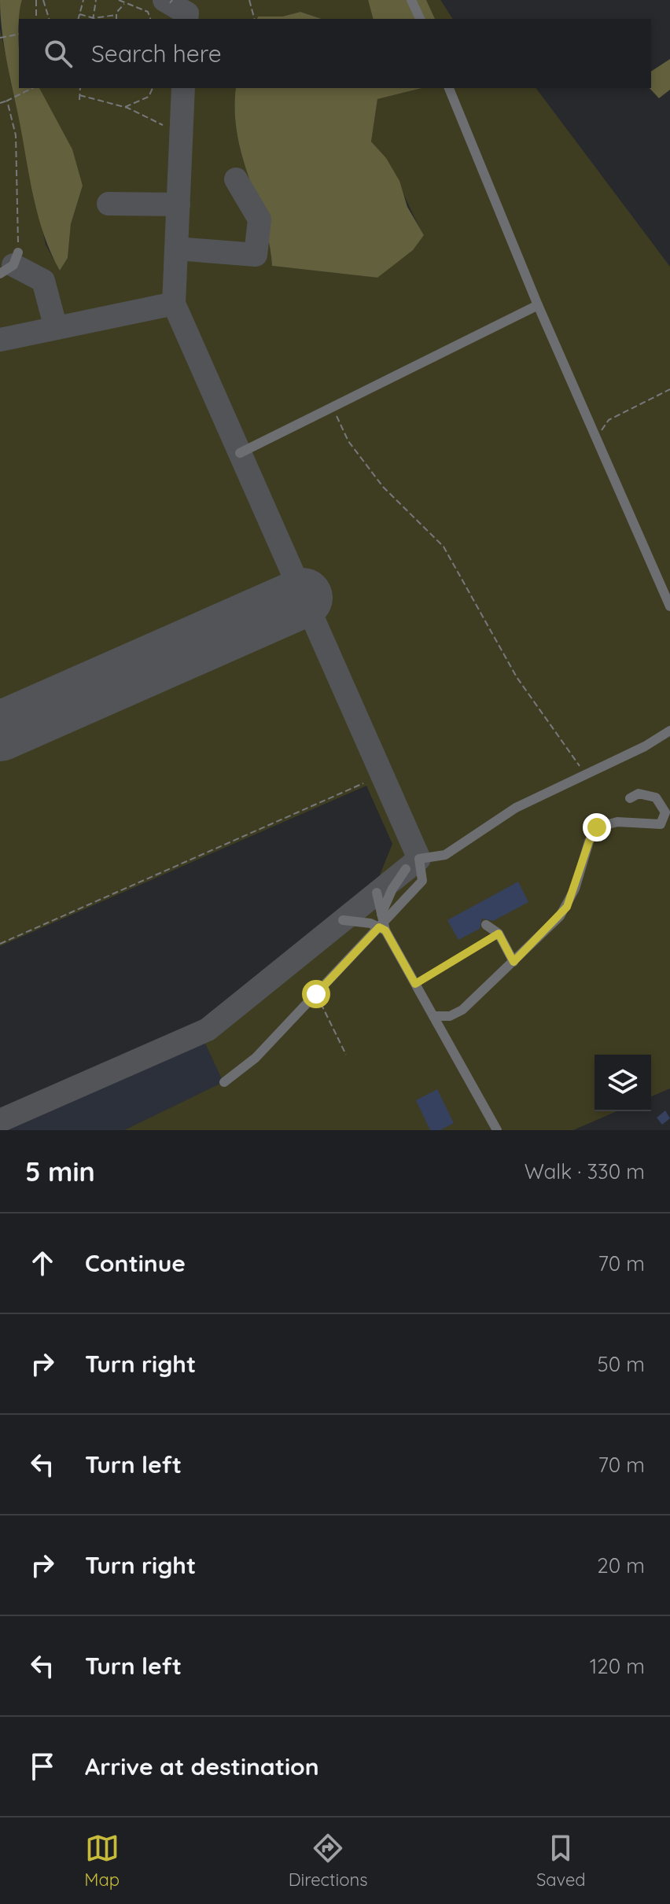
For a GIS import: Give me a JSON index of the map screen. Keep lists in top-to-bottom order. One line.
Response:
{"page":{"search":"Search here","heading":["5 min","Walk · 330 m"],"list":[["Continue","70 m"],["Turn right","50 m"],["Turn left","70 m"],["Turn right","20 m"],["Turn left","120 m"],"Arrive at destination"],"nav":["Map","Directions","Saved"]}}
